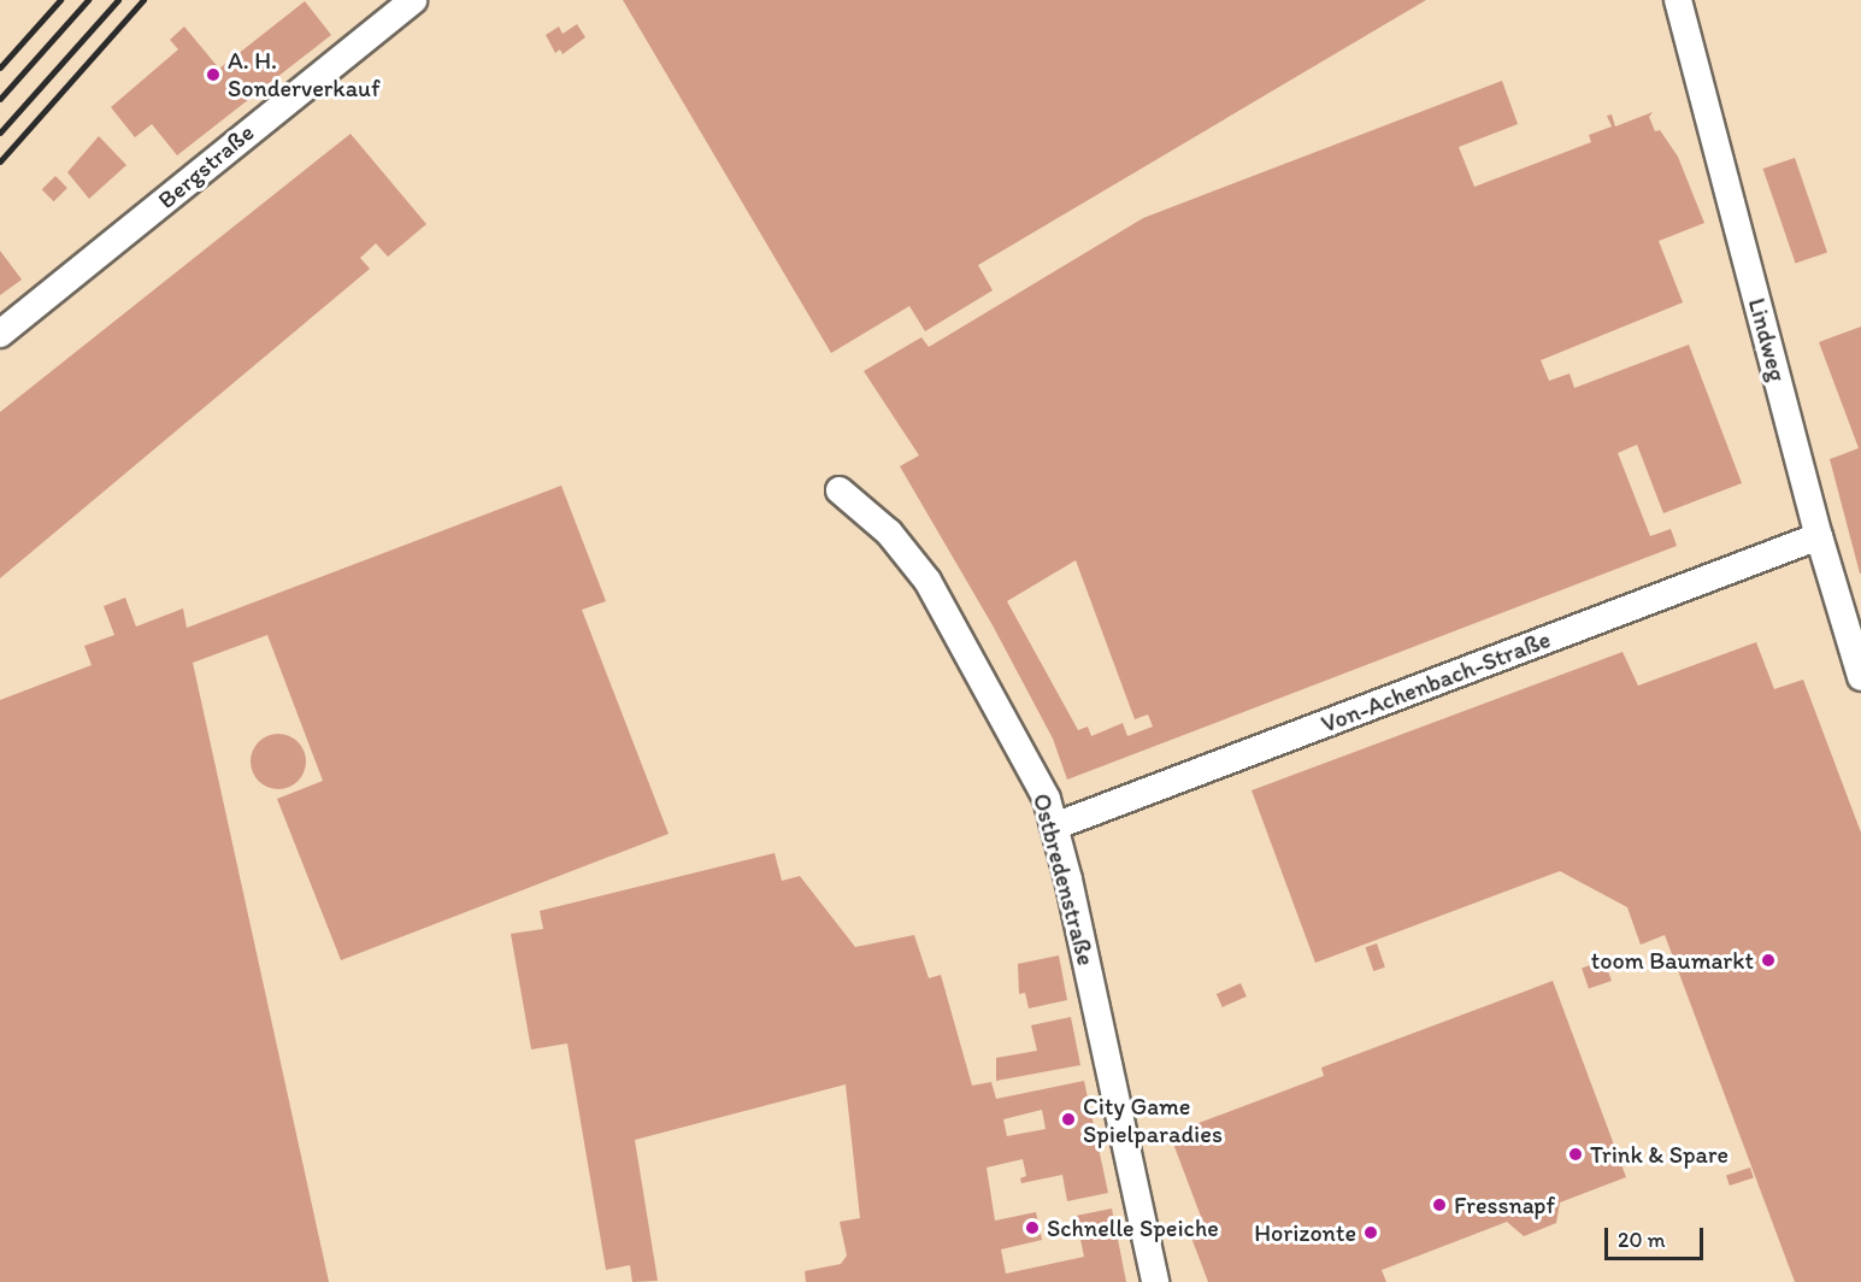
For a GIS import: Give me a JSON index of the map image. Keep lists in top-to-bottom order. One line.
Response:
{"streets":{"street":["Bergstraße","Lindweg","Von-Achenbach-Straße","Ostbredenstraße"]},"crossings":[["Lindweg","Von-Achenbach-Straße"],["Von-Achenbach-Straße","Ostbredenstraße"]],"places":["A. H. Sonderverkauf","toom Baumarkt","City Game Spielparadies","Trink & Spare","Fressnapf","Schnelle Speiche","Horizonte"],"scale_bar":"20 m"}
